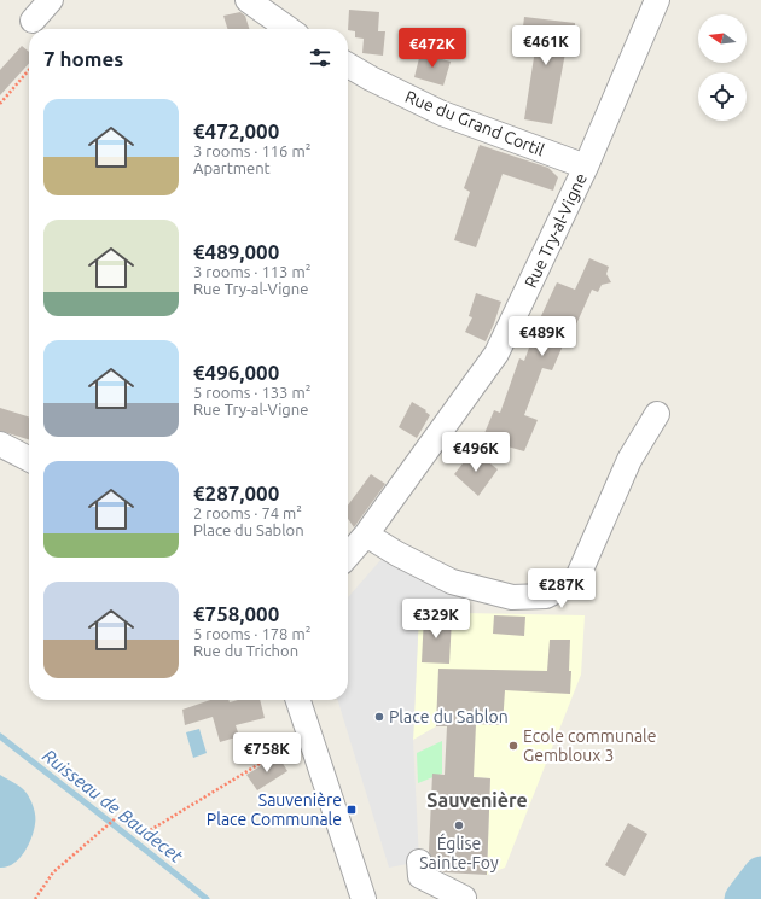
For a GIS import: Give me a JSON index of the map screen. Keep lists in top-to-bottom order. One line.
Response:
{"streets":{"street":["Rue du Grand Cortil","Rue Try-al-Vigne"]},"crossings":[["Rue du Grand Cortil","Rue Try-al-Vigne"]],"districts":["Sauvenière"],"water":["Ruisseau de Baudecet"],"places":{"other":["Place du Sablon","Ecole communale Gembloux 3","Église Sainte-Foy"],"transit":["Sauvenière Place Communale"]},"north":"left","page":{"price":["€461K","€472K","€489K","€496K","€287K","€329K","€758K"],"heading":"7 homes","list":[{"name":"€472,000","note":"3 rooms · 116 m² · Apartment"},{"name":"€489,000","note":"3 rooms · 113 m² · Rue Try-al-Vigne"},{"name":"€496,000","note":"5 rooms · 133 m² · Rue Try-al-Vigne"},{"name":"€287,000","note":"2 rooms · 74 m² · Place du Sablon"},{"name":"€758,000","note":"5 rooms · 178 m² · Rue du Trichon"}]}}
